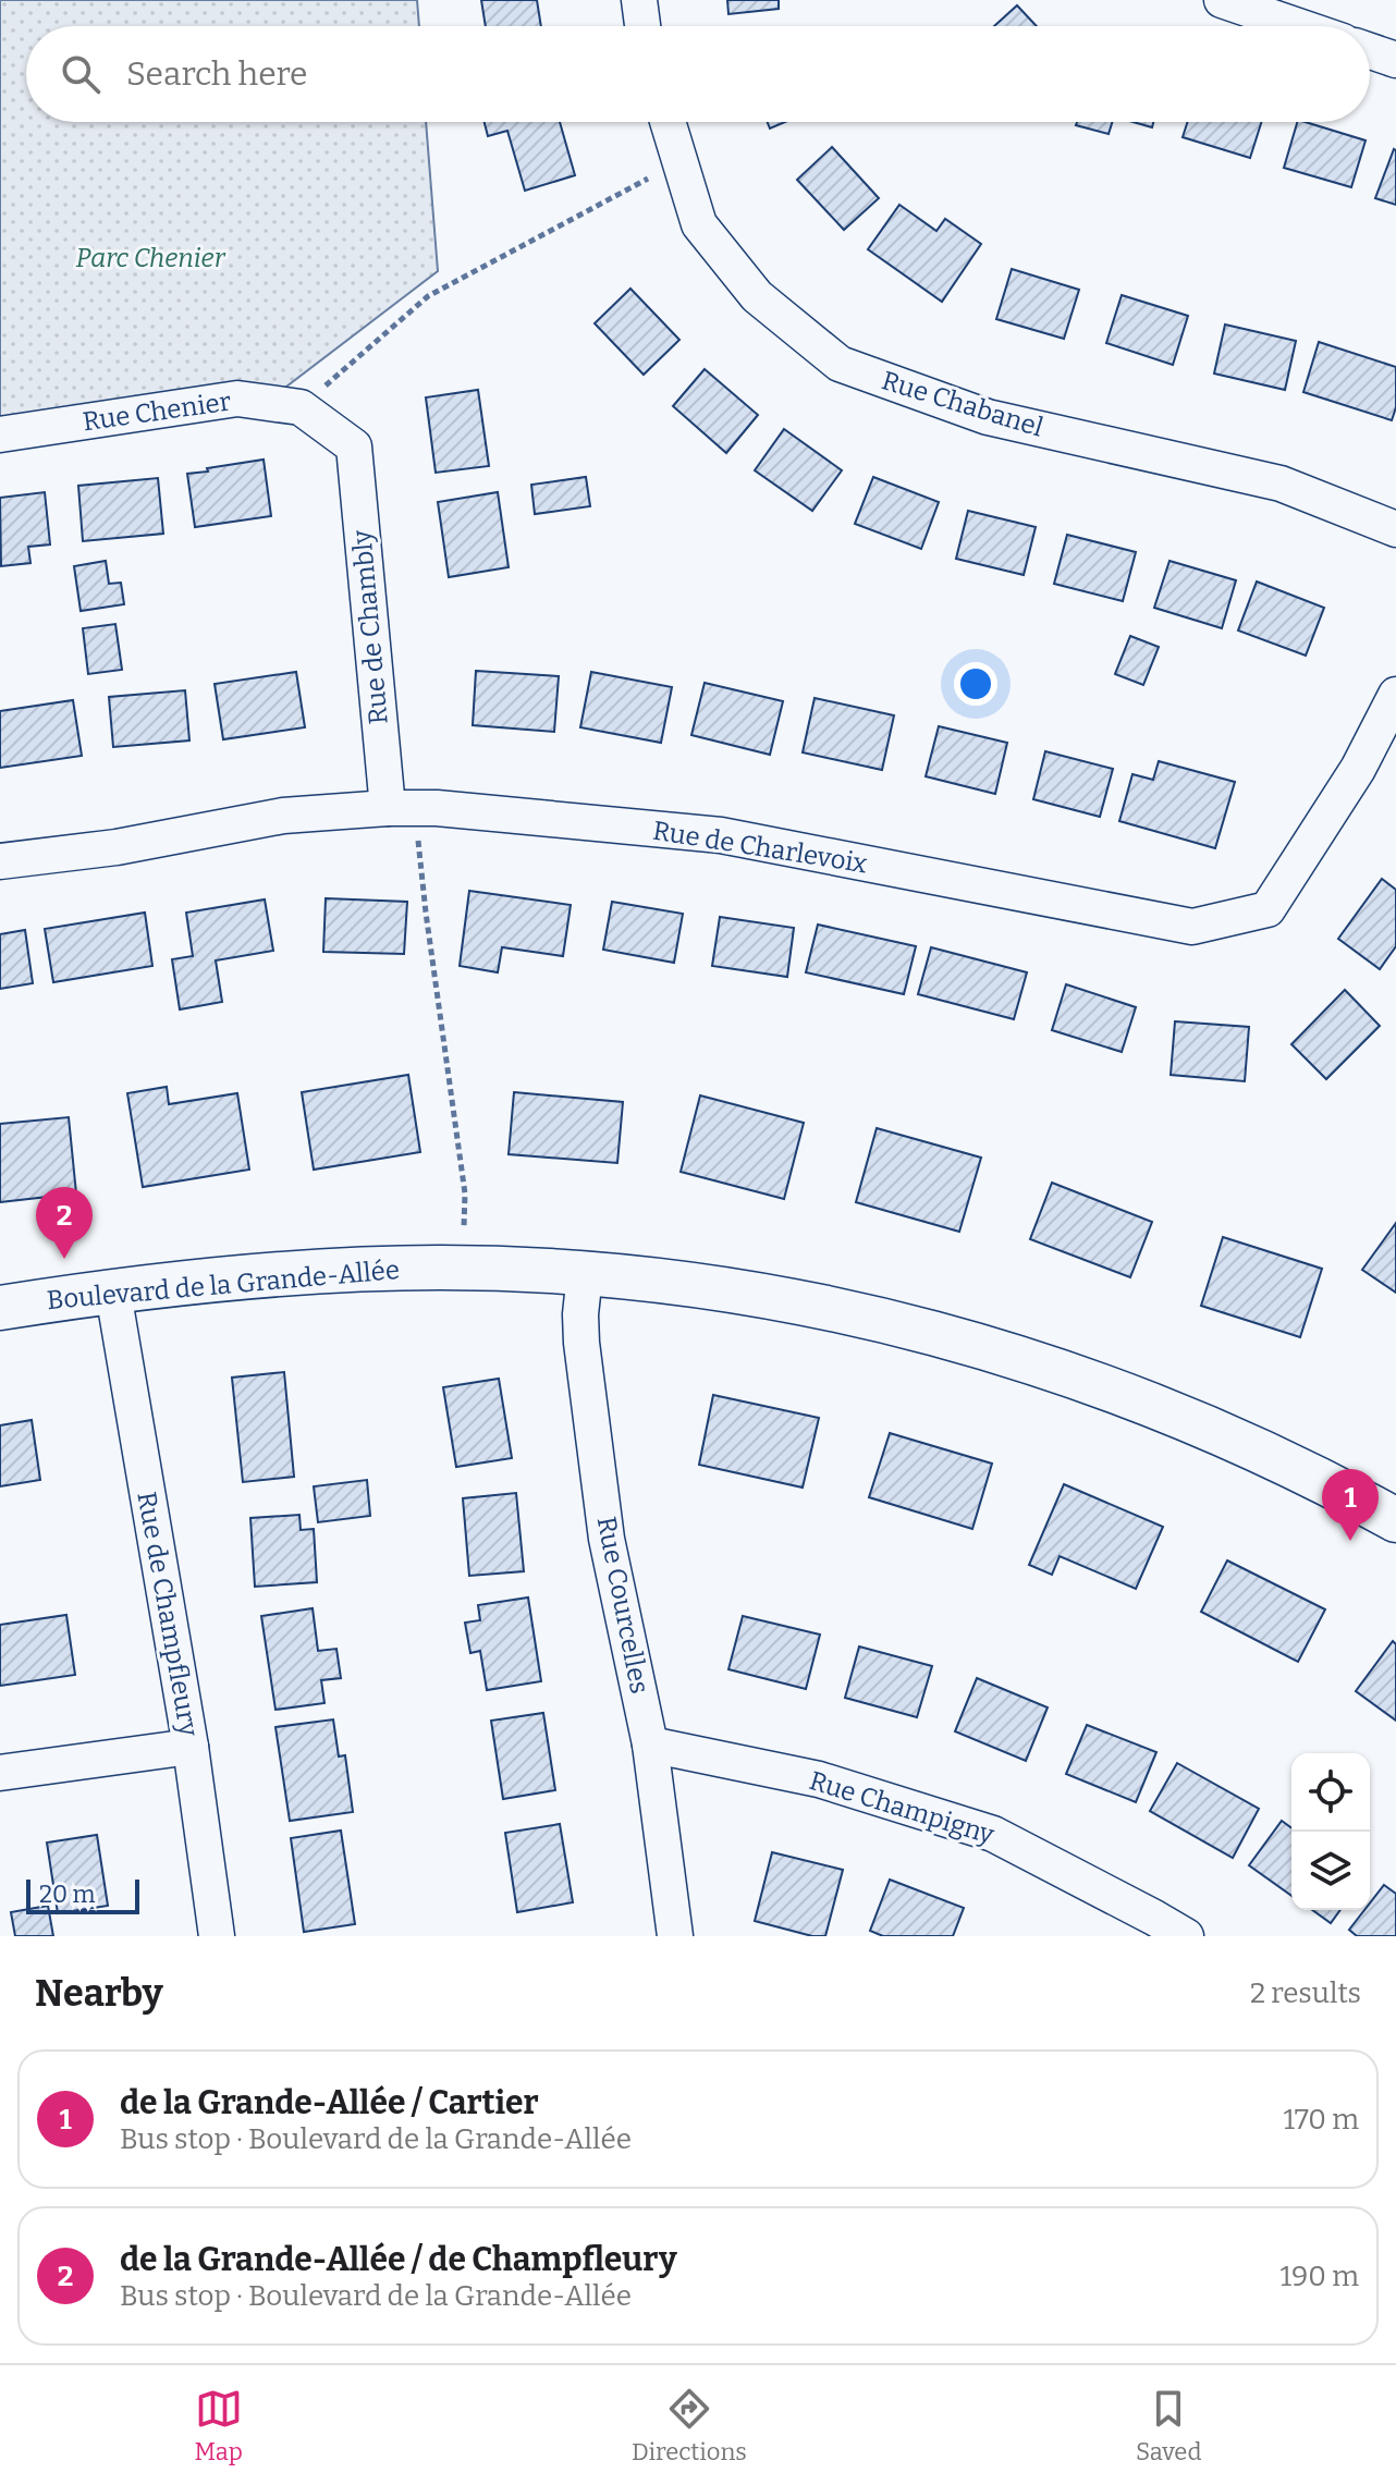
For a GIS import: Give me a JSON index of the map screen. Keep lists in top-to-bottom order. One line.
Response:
{"streets":{"street":["Rue Chabanel","Rue Chenier","Rue de Chambly","Rue de Charlevoix","Boulevard de la Grande-Allée","Rue Courcelles","Rue de Champfleury","Rue Champigny"]},"crossings":[["Rue Chenier","Rue de Chambly"],["Rue de Chambly","Rue de Charlevoix"],["Boulevard de la Grande-Allée","Rue Courcelles"],["Boulevard de la Grande-Allée","Rue de Champfleury"],["Rue Courcelles","Rue Champigny"]],"parks":["Parc Chenier"],"scale_bar":"20 m","page":{"search":"Search here","pins":["2","1"],"scale":"20 m","heading":["Nearby","2 results"],"list":[{"mark":"1","name":"de la Grande-Allée / Cartier","note":"Bus stop · Boulevard de la Grande-Allée","value":"170 m"},{"mark":"2","name":"de la Grande-Allée / de Champfleury","note":"Bus stop · Boulevard de la Grande-Allée","value":"190 m"}],"nav":["Map","Directions","Saved"]}}
